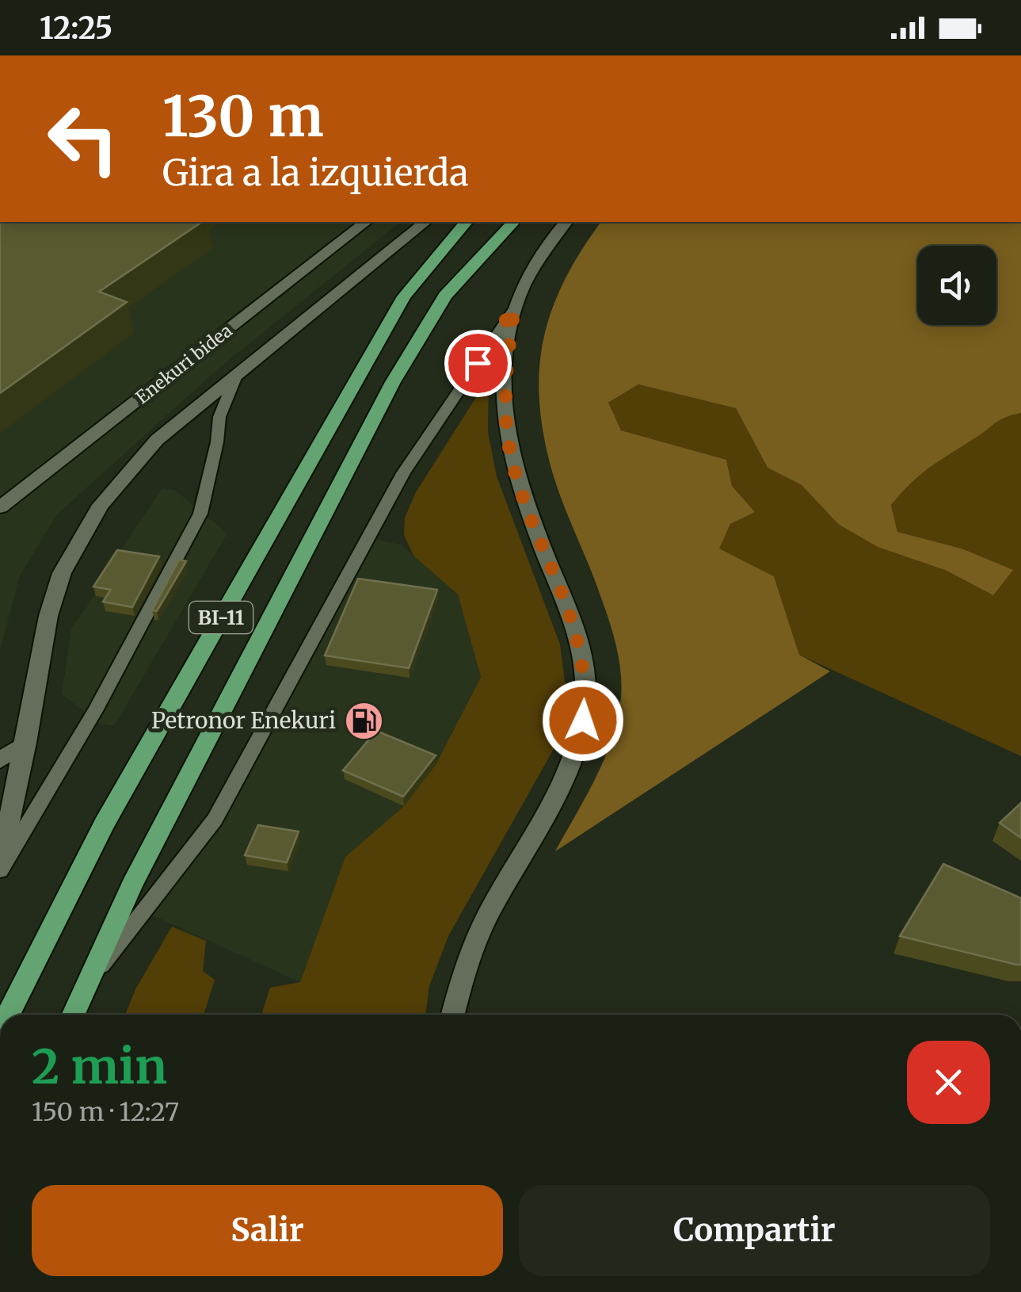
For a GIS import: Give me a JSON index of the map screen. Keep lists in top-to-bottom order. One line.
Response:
{"streets":{"main road":["BI-11"],"street":["Enekuri bidea"]},"places":{"fuel station":["Petronor Enekuri"]},"page":{"status":"12:25","turn":["130 m","Gira a la izquierda"],"heading":["2 min","150 m · 12:27"],"buttons":["Salir","Compartir"]}}
